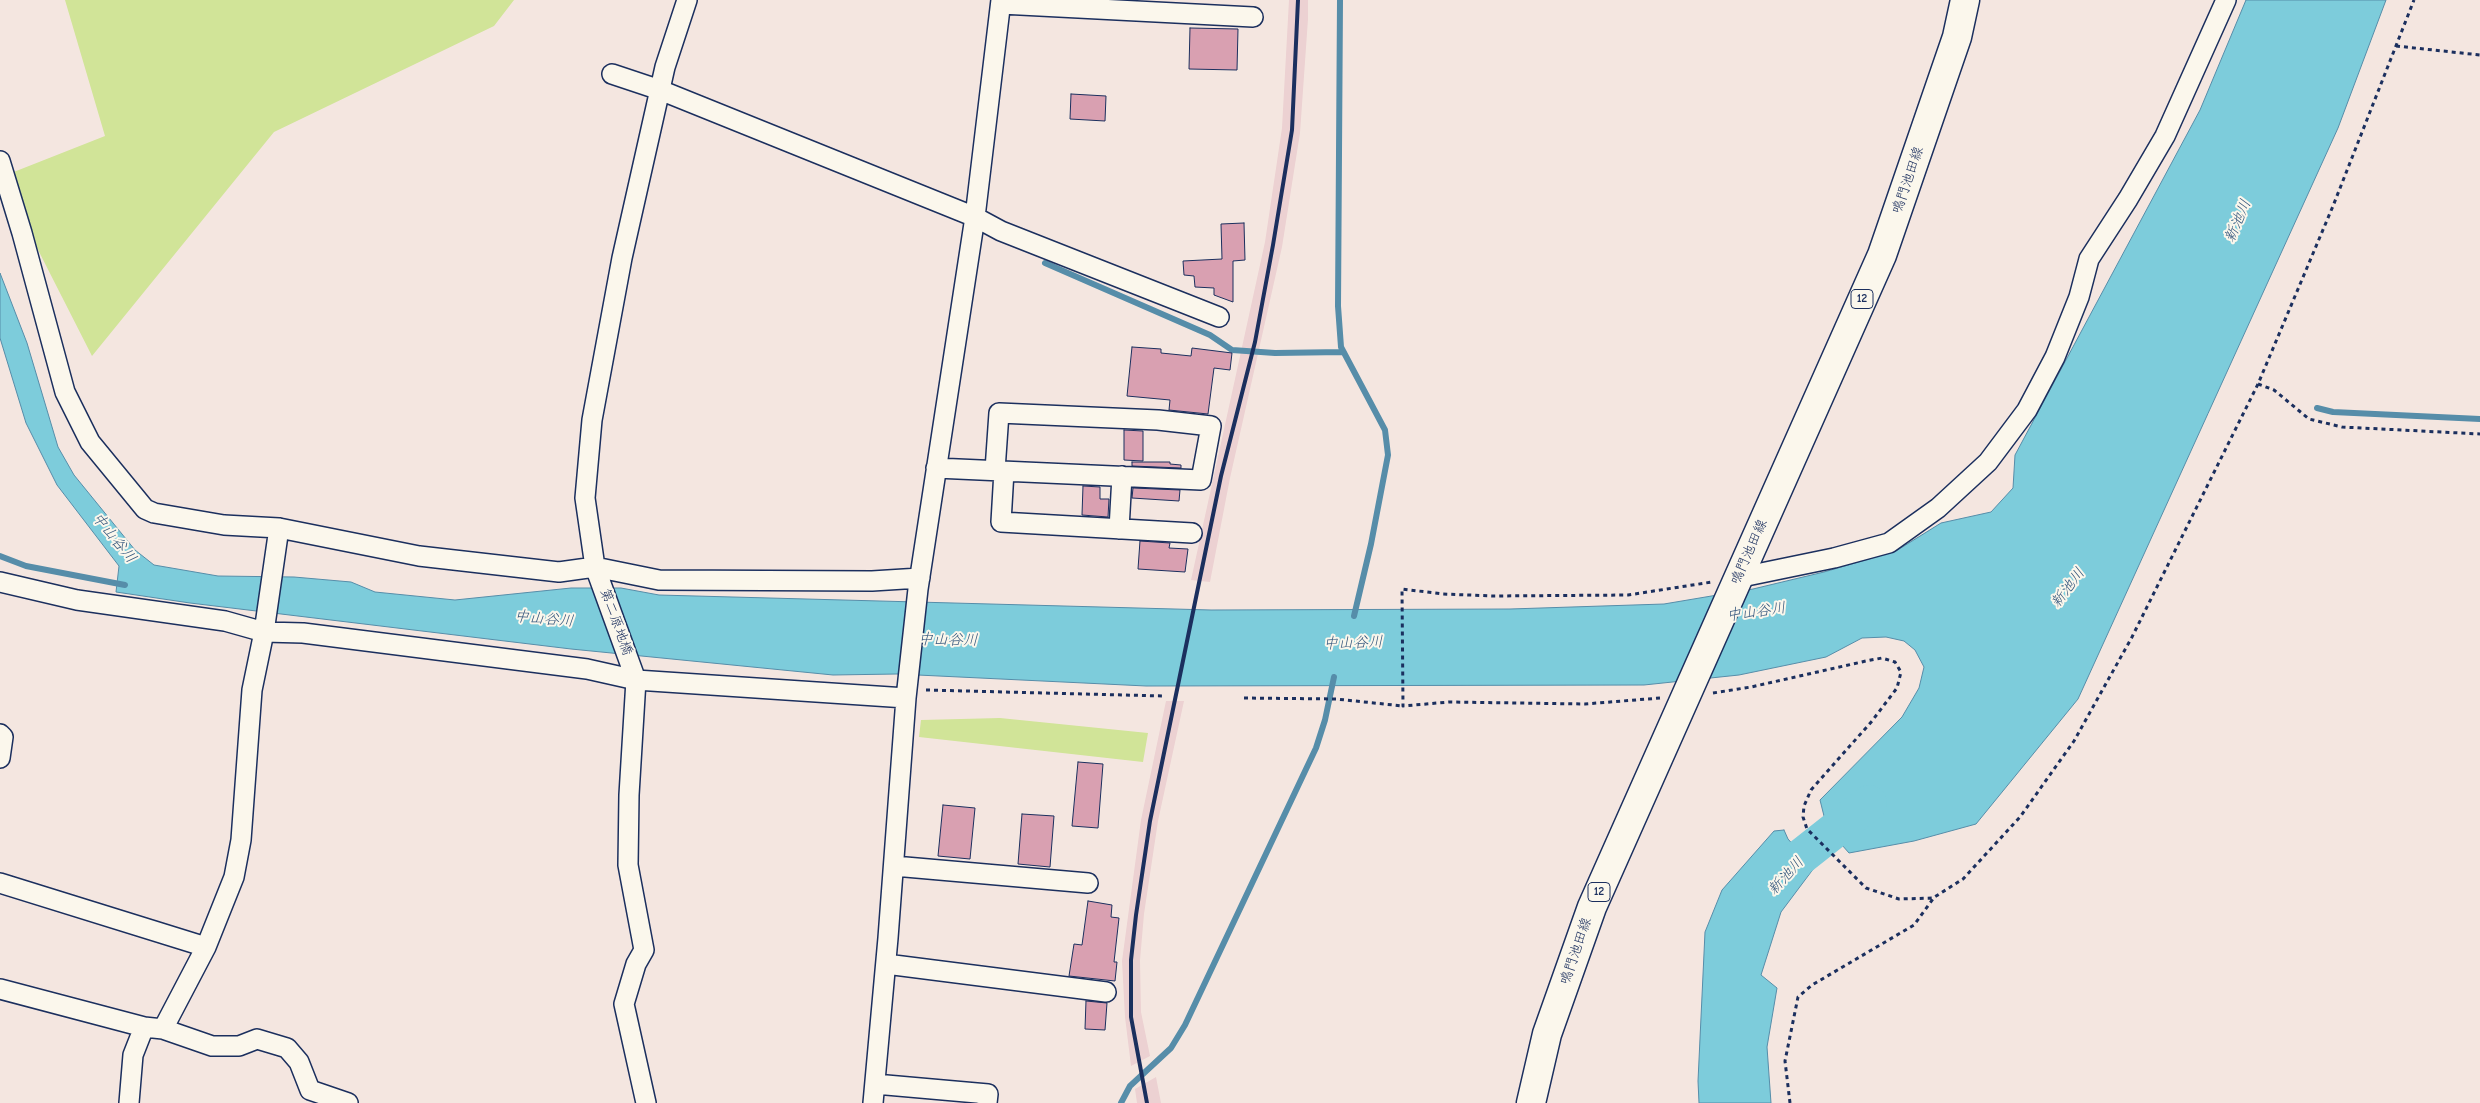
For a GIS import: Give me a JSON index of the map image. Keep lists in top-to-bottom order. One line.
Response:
{"streets":{"main road":["鳴門池田線","12"],"street":["第二原地橋"]},"water":["新池川","中山谷川"]}
